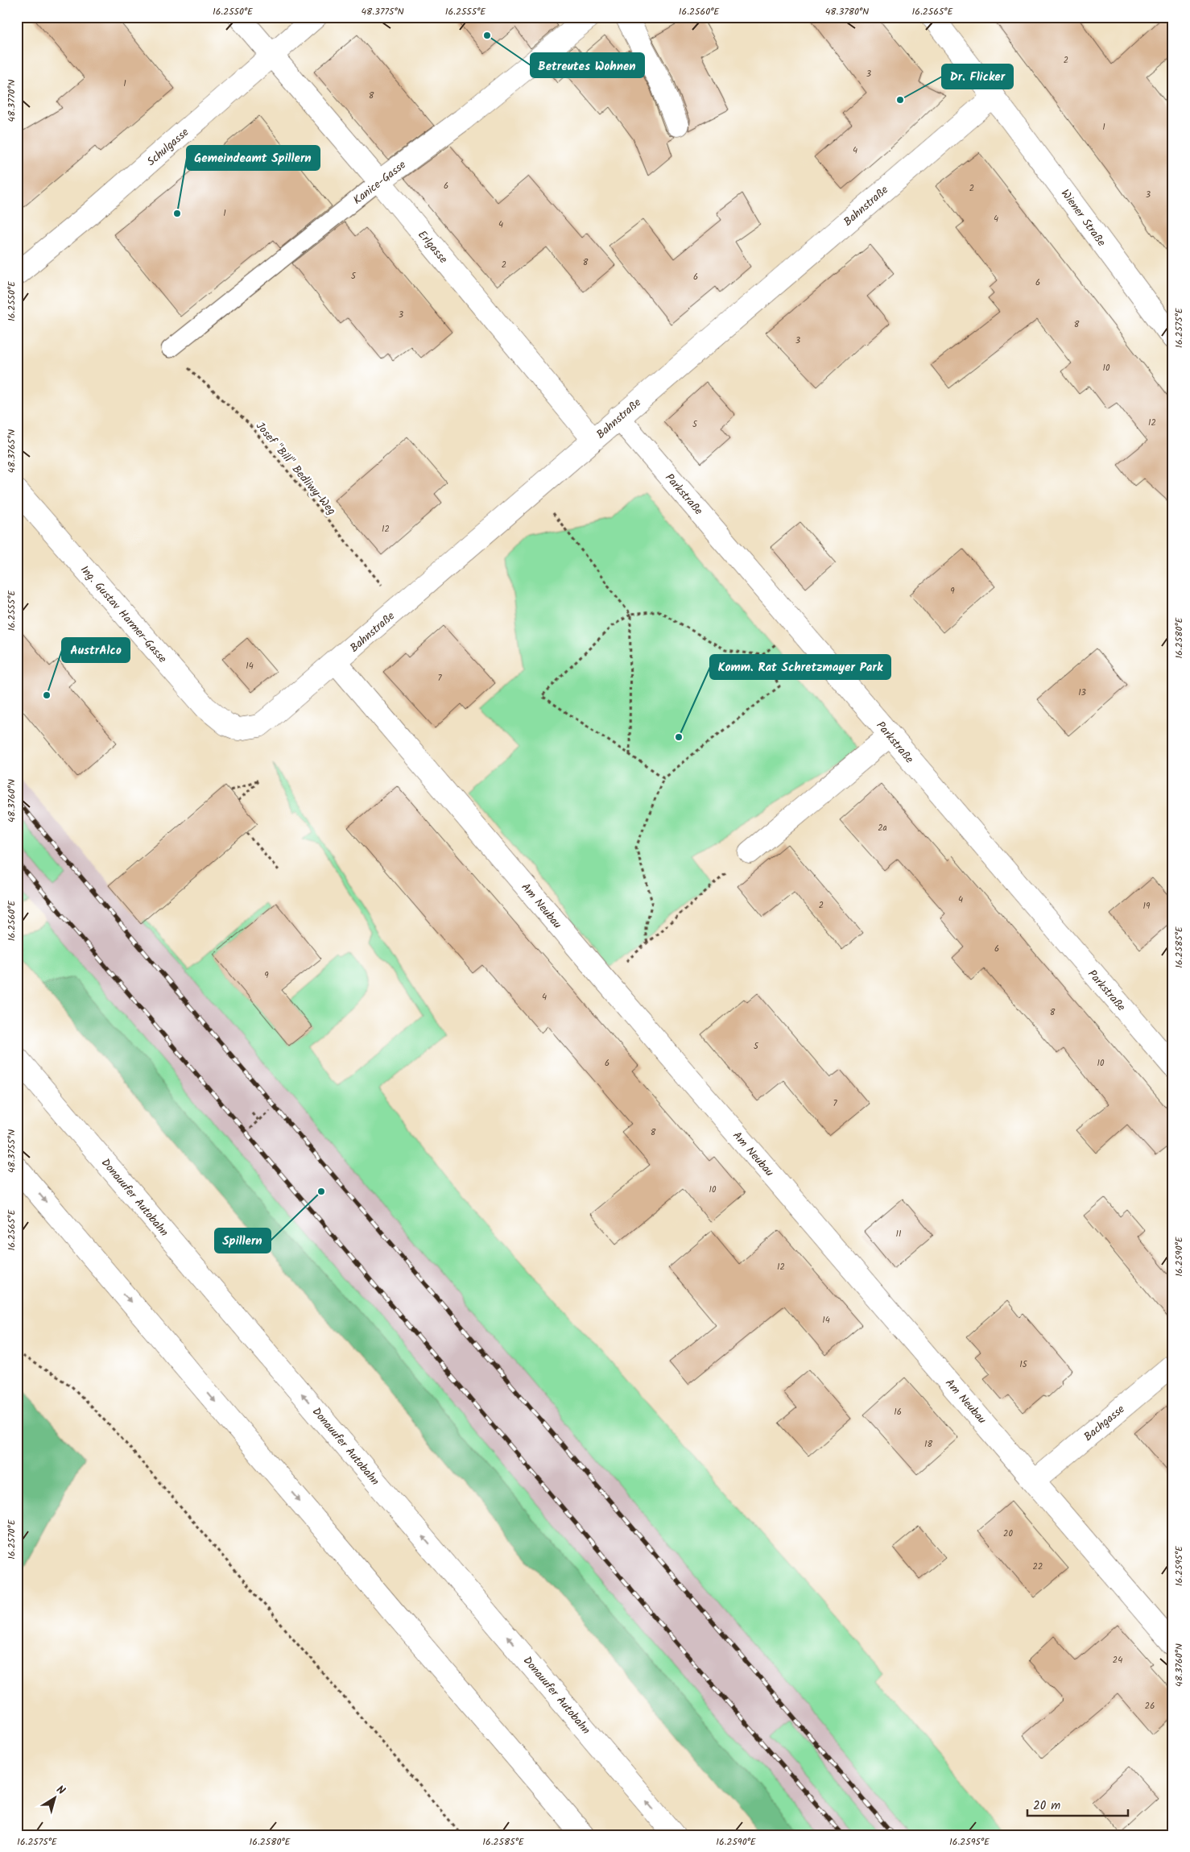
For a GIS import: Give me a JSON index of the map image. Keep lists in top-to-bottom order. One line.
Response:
{"streets":{"main road":["Schulgasse","Kanice-Gasse","Bahnstraße","Wiener Straße","Erlgasse","Parkstraße","Ing. Gustav Harmer-Gasse","Am Neubau","Donauufer Autobahn","Bachgasse"],"path":["Josef \"Bill\" Bedliwy-Weg"]},"crossings":[["Schulgasse","Erlgasse"],["Kanice-Gasse","Erlgasse"],["Kanice-Gasse","Josef \"Bill\" Bedliwy-Weg"],["Bahnstraße","Wiener Straße"],["Bahnstraße","Erlgasse"],["Bahnstraße","Josef \"Bill\" Bedliwy-Weg"],["Bahnstraße","Parkstraße"],["Bahnstraße","Ing. Gustav Harmer-Gasse"],["Bahnstraße","Am Neubau"],["Am Neubau","Bachgasse"]],"places":["Betreutes Wohnen","Dr. Flicker","Gemeindeamt Spillern","AustrAlco","Komm. Rat Schretzmayer Park","Spillern"],"house_numbers":["2","3","1","8","1","4","6","2","3","1","4","4","8","2","5","6","6","3","8","3","10","12","5","12","9","14","7","13","2a","4","2","19","6","9","4","8","5","6","10","7","8","10","11","12","14","15","16","18","20","22","24","26"],"scale_bar":"20 m","north":"top right","coordinates":["16.2550°E","48.3775°N","16.2555°E","16.2560°E","48.3780°N","16.2565°E","48.3770°N","16.2575°E","48.3765°N","16.2580°E","48.3760°N","16.2585°E","48.3755°N","16.2590°E","16.2570°E","16.2595°E"]}
